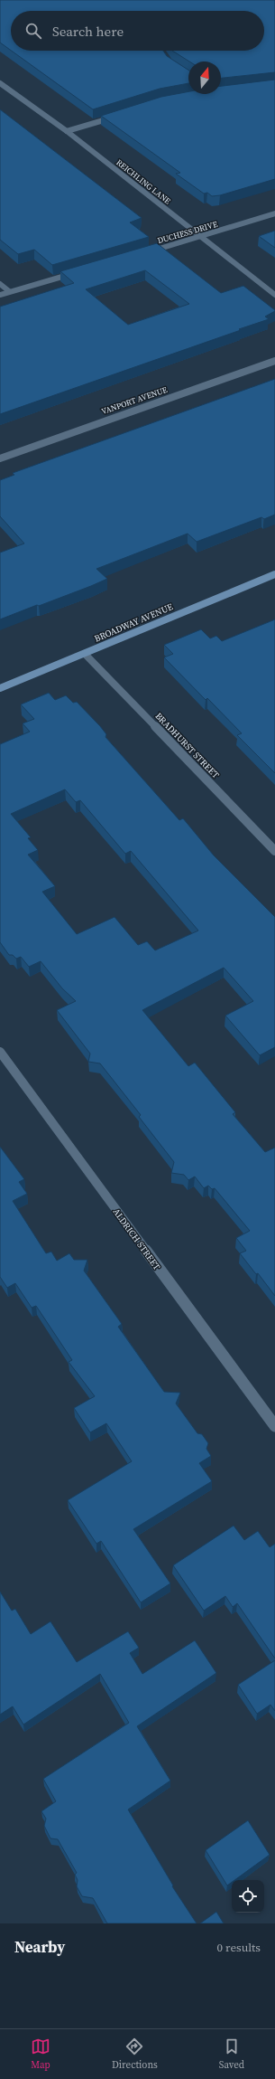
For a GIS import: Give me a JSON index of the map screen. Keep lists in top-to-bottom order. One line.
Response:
{"streets":{"street":["REICHLING LANE","DUCHESS DRIVE","VANPORT AVENUE","BROADWAY AVENUE","BRADHURST STREET","ALDRICH STREET"]},"crossings":[["REICHLING LANE","DUCHESS DRIVE"],["BROADWAY AVENUE","BRADHURST STREET"]],"north":"top","page":{"search":"Search here","heading":["Nearby","0 results"],"nav":["Map","Directions","Saved"]}}
